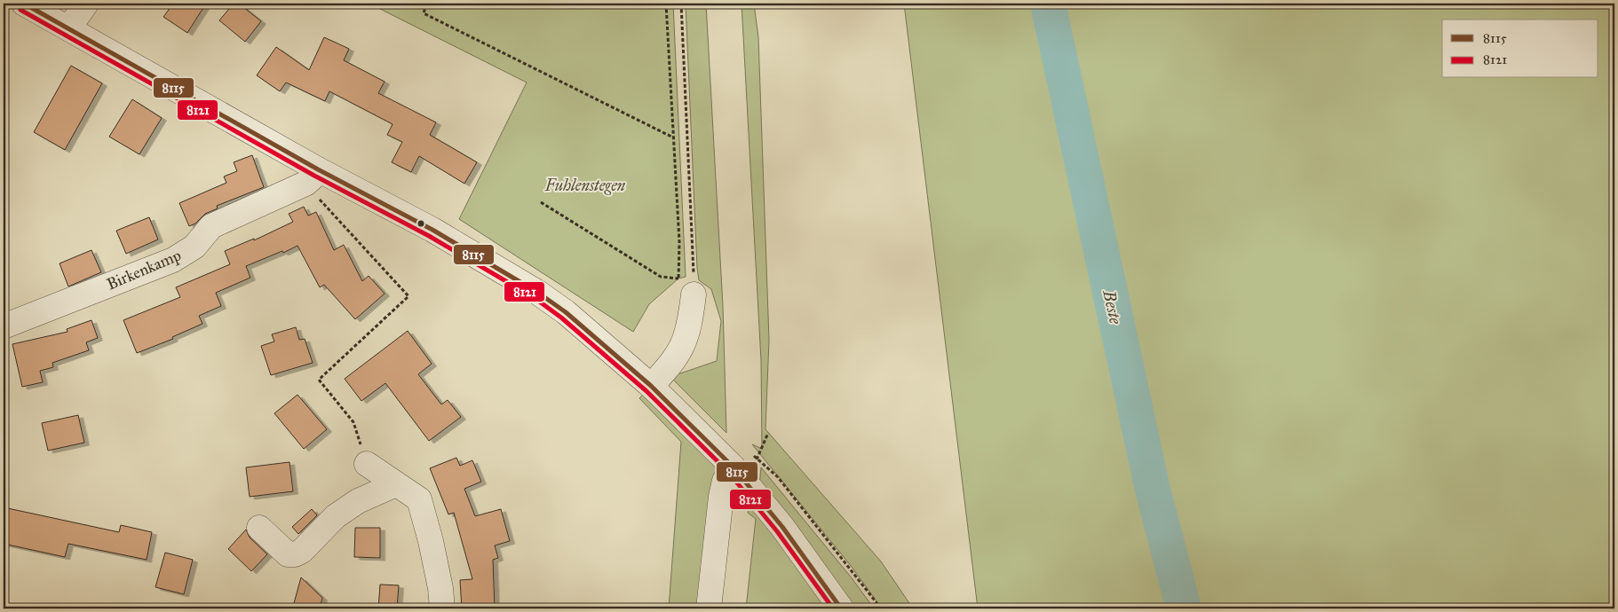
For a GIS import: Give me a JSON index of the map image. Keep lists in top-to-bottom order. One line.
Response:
{"streets":{"street":["Birkenkamp"]},"water":["Beste"],"parks":["Fuhlenstegen"],"lines":["transit line 8115","transit line 8121"],"legend":["8115","8121"]}
